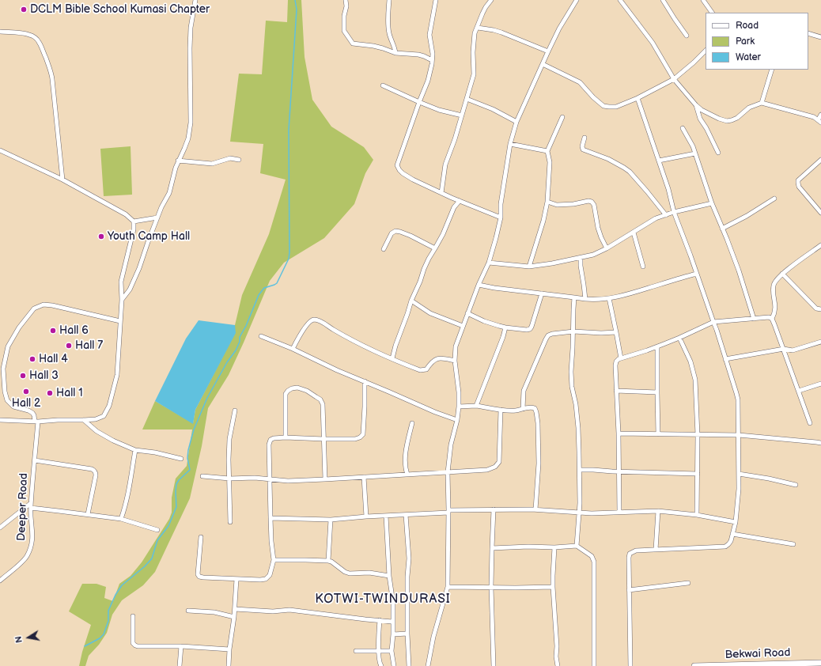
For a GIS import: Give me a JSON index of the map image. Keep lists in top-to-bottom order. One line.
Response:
{"streets":{"highway":["Bekwai Road"],"street":["Deeper Road"]},"districts":["KOTWI-TWINDURASI"],"places":["DCLM Bible School Kumasi Chapter","Youth Camp Hall","Hall 6","Hall 7","Hall 4","Hall 3","Hall 2","Hall 1"],"legend":["Road","Park","Water"],"north":"left"}
